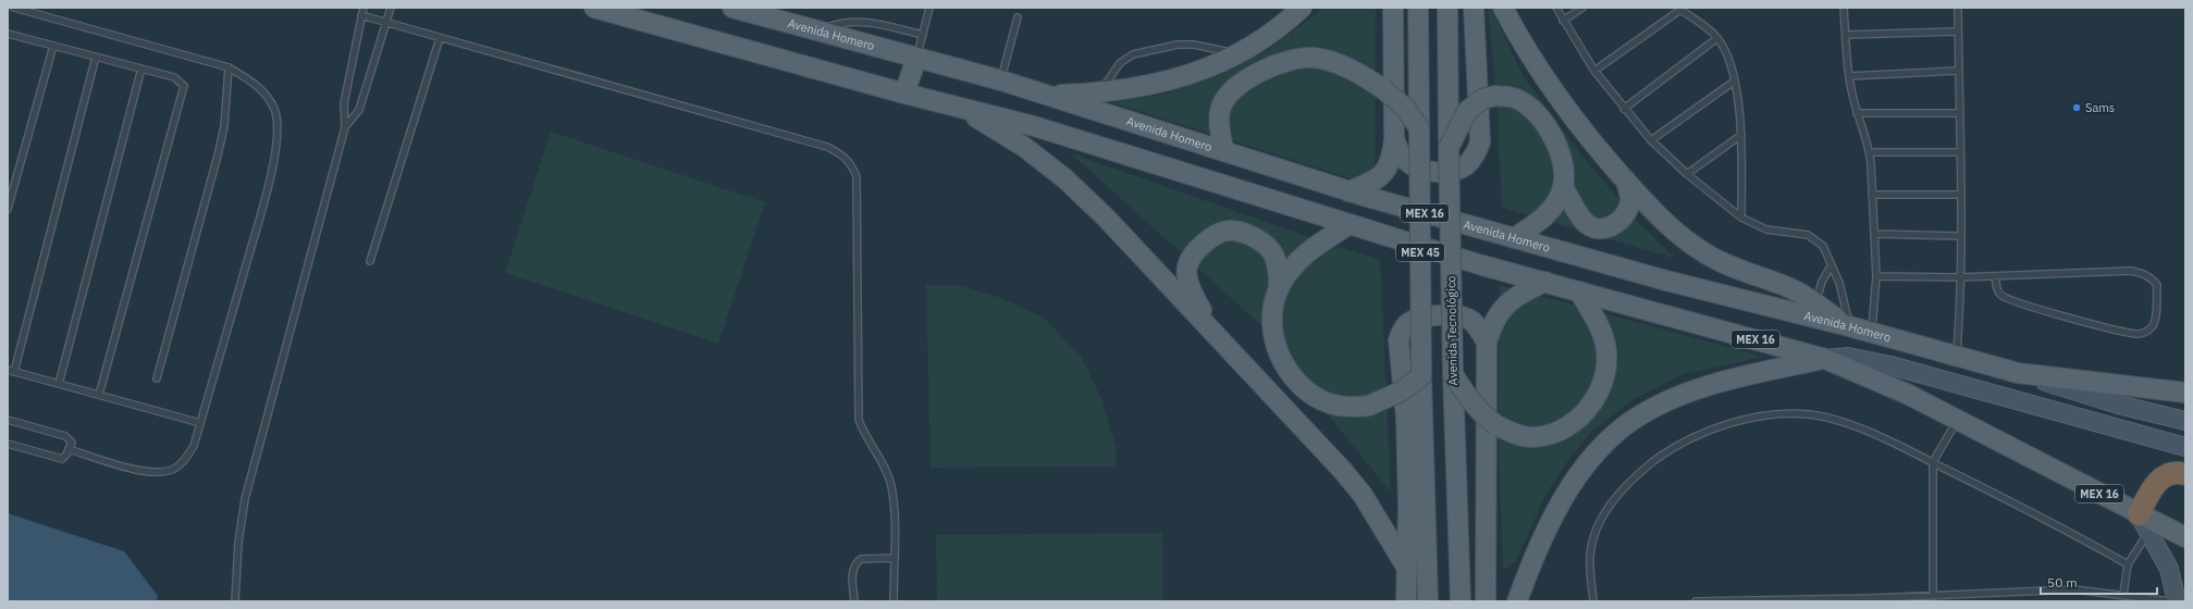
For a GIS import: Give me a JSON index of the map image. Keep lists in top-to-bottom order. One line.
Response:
{"streets":{"main road":["Avenida Homero","MEX 16","MEX 45","Avenida Tecnológico"]},"crossings":[["Avenida Homero","MEX 16"]],"places":["Sams"],"scale_bar":"50 m"}
